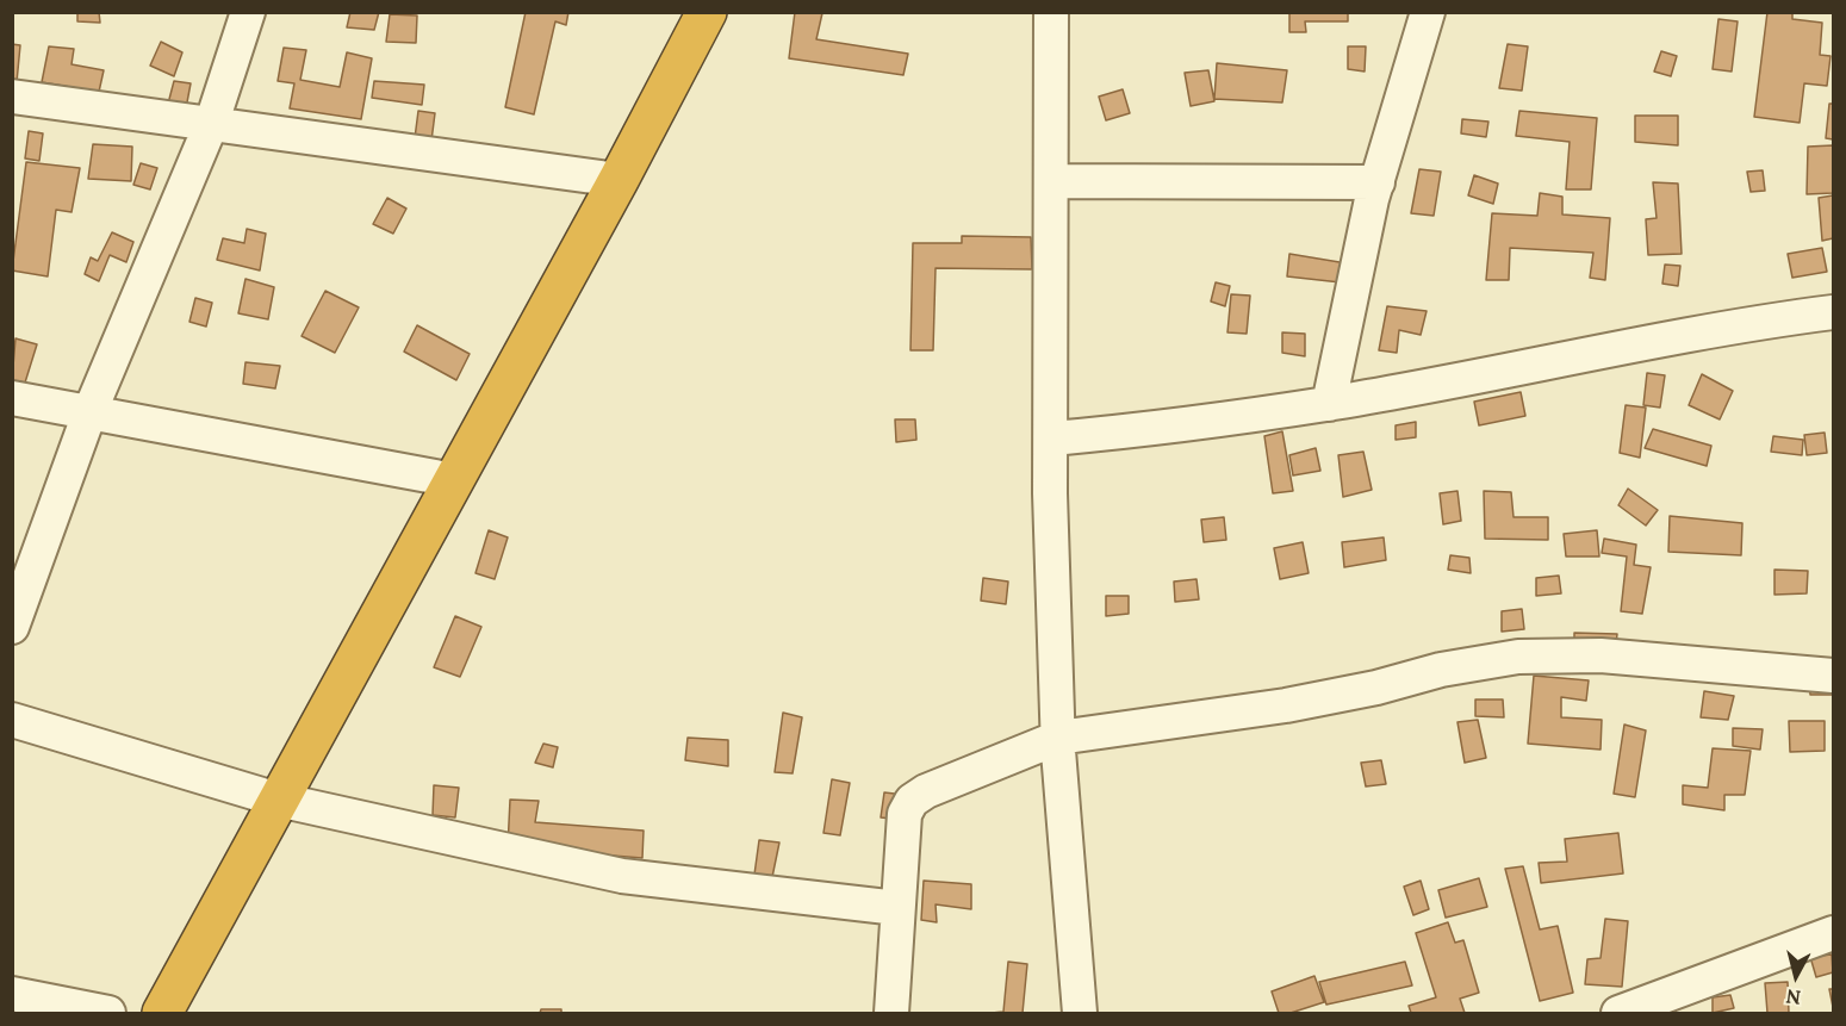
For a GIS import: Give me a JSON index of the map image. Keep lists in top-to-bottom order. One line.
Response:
{"north":"bottom"}
